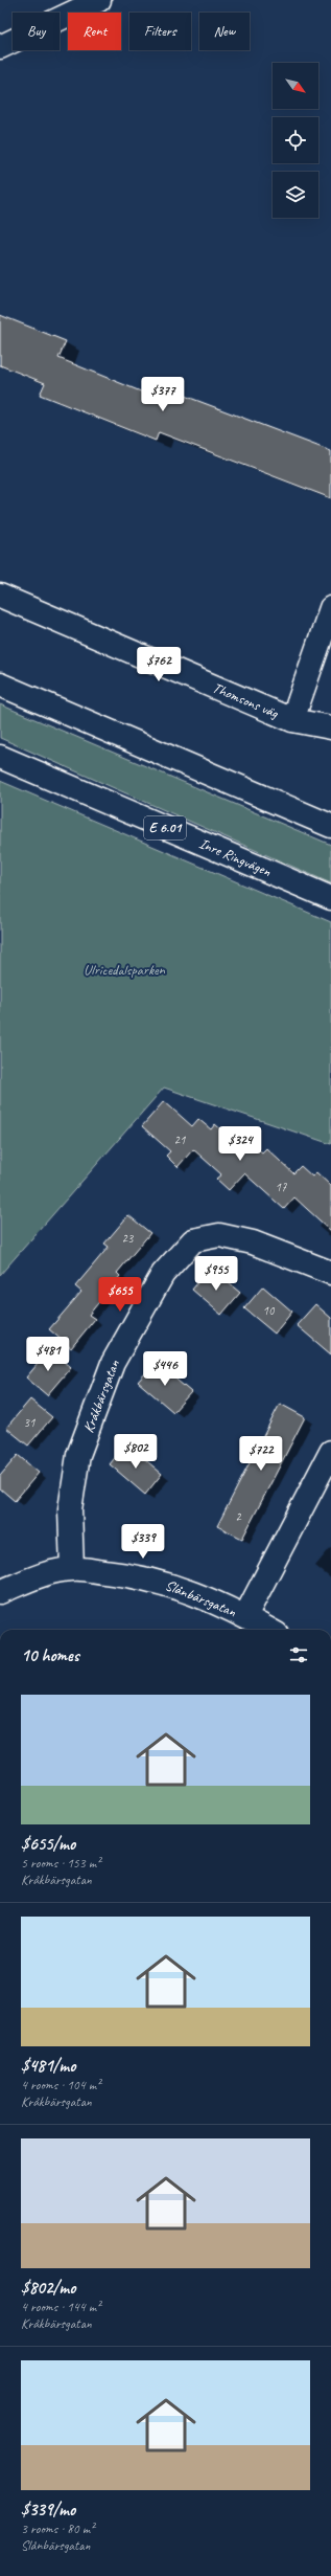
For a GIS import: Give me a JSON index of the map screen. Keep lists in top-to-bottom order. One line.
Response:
{"streets":{"main road":["Thomsons väg","E 6.01","Inre Ringvägen","Kråkbärsgatan","Slånbärsgatan"]},"crossings":[["Kråkbärsgatan","Slånbärsgatan"]],"parks":["Ulricedalsparken"],"house_numbers":["21","17","23","10","31","2"],"north":"bottom right","page":{"chip":["Buy","Rent","Filters","New"],"price":["$377","$762","$324","$955","$655","$481","$446","$802","$722","$339"],"heading":"10 homes","list":[{"name":"$655/mo","note":"5 rooms · 153 m² · Kråkbärsgatan"},{"name":"$481/mo","note":"4 rooms · 104 m² · Kråkbärsgatan"},{"name":"$802/mo","note":"4 rooms · 144 m² · Kråkbärsgatan"},{"name":"$339/mo","note":"3 rooms · 80 m² · Slånbärsgatan"}]}}
